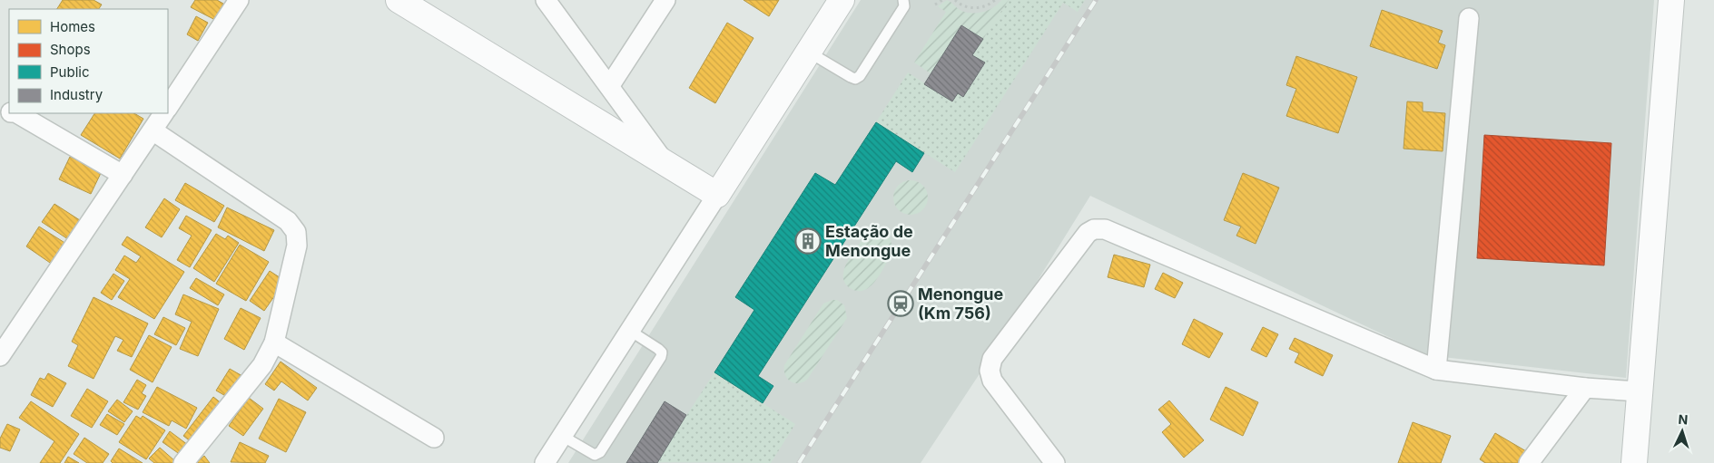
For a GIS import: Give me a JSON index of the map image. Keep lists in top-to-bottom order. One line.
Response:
{"places":{"building":["Estação de Menongue"],"station":["Menongue (Km 756)"]},"legend":["Homes","Shops","Public","Industry"],"north":"top"}
